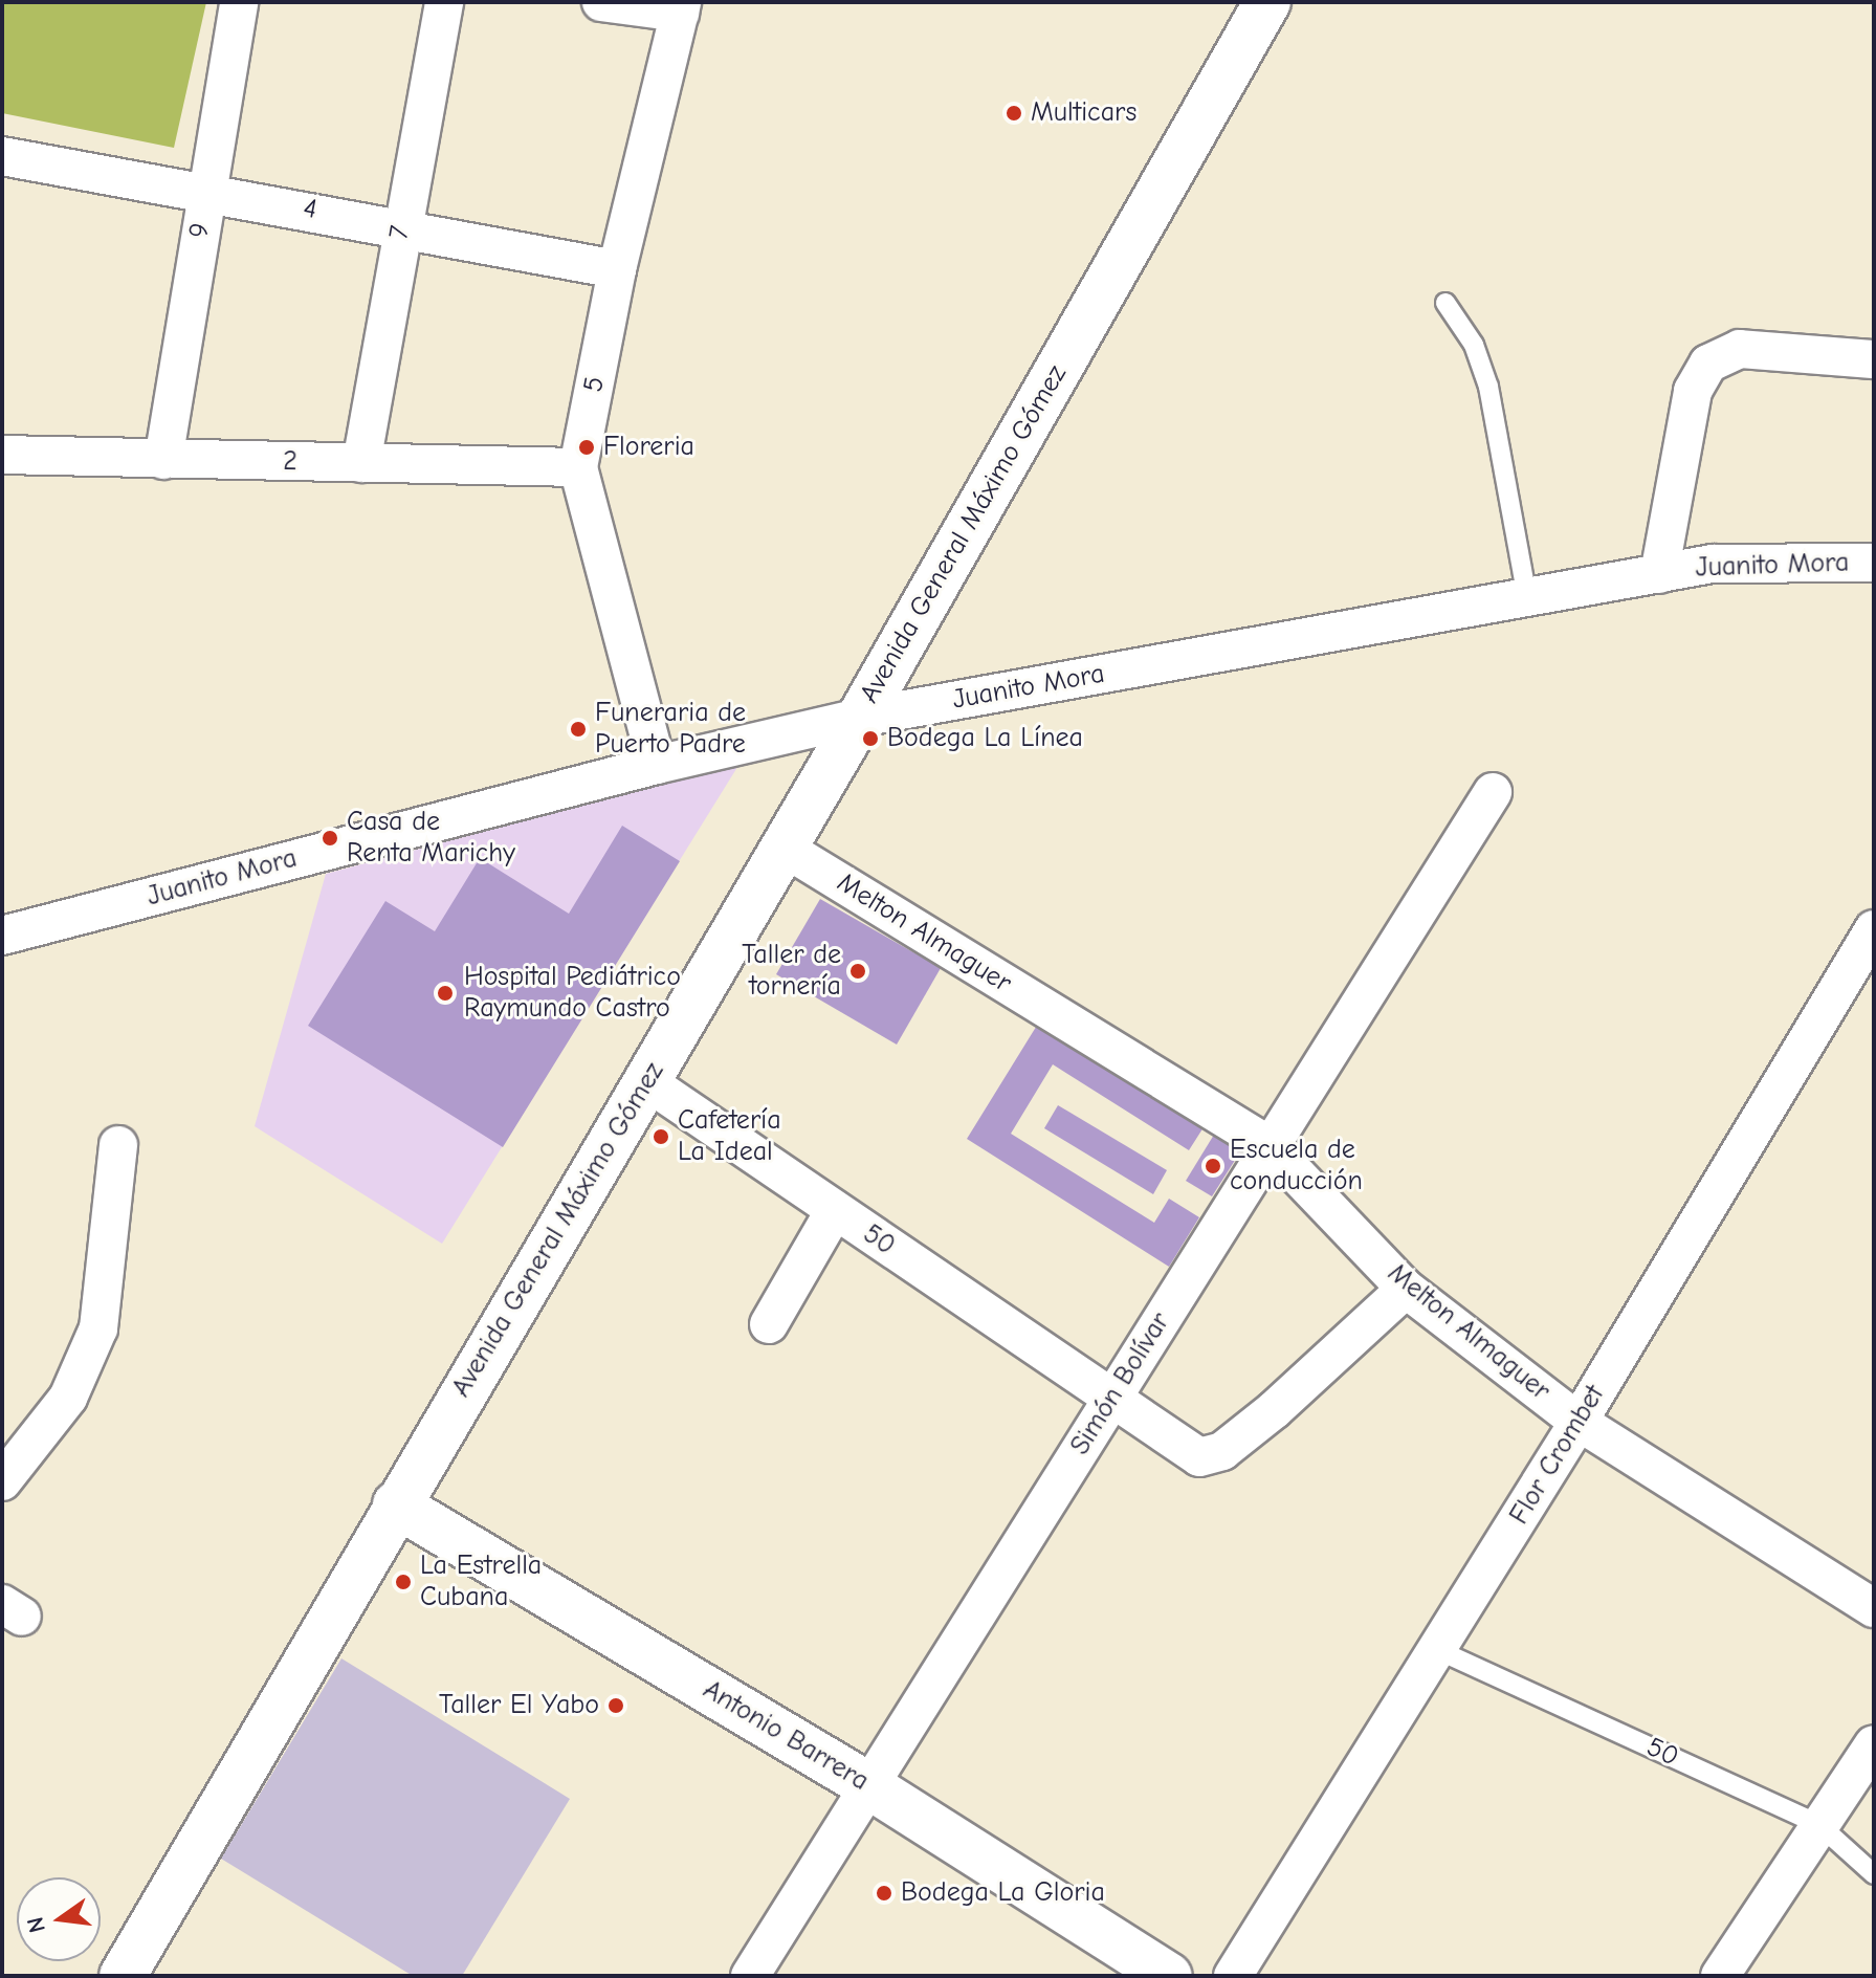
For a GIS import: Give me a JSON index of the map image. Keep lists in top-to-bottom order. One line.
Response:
{"streets":{"main road":["Avenida General Máximo Gómez","Antonio Barrera"],"street":["4","9","7","5","2","Juanito Mora","Melton Almaguer","50","Simón Bolívar","Flor Crombet"]},"crossings":[["4","9"],["4","7"],["4","5"],["9","2"],["7","2"],["5","2"],["5","Juanito Mora"],["Avenida General Máximo Gómez","Juanito Mora"],["Avenida General Máximo Gómez","Melton Almaguer"],["Avenida General Máximo Gómez","50"],["Avenida General Máximo Gómez","Antonio Barrera"],["Melton Almaguer","50"],["Melton Almaguer","Simón Bolívar"],["Melton Almaguer","Flor Crombet"],["50","Simón Bolívar"],["50","Flor Crombet"],["Simón Bolívar","Antonio Barrera"]],"places":["Multicars","Floreria","Funeraria de Puerto Padre","Bodega La Línea","Casa de Renta Marichy","Taller de tornería","Hospital Pediátrico Raymundo Castro","Cafetería La Ideal","Escuela de conducción","La Estrella Cubana","Taller El Yabo","Bodega La Gloria"],"north":"left"}
